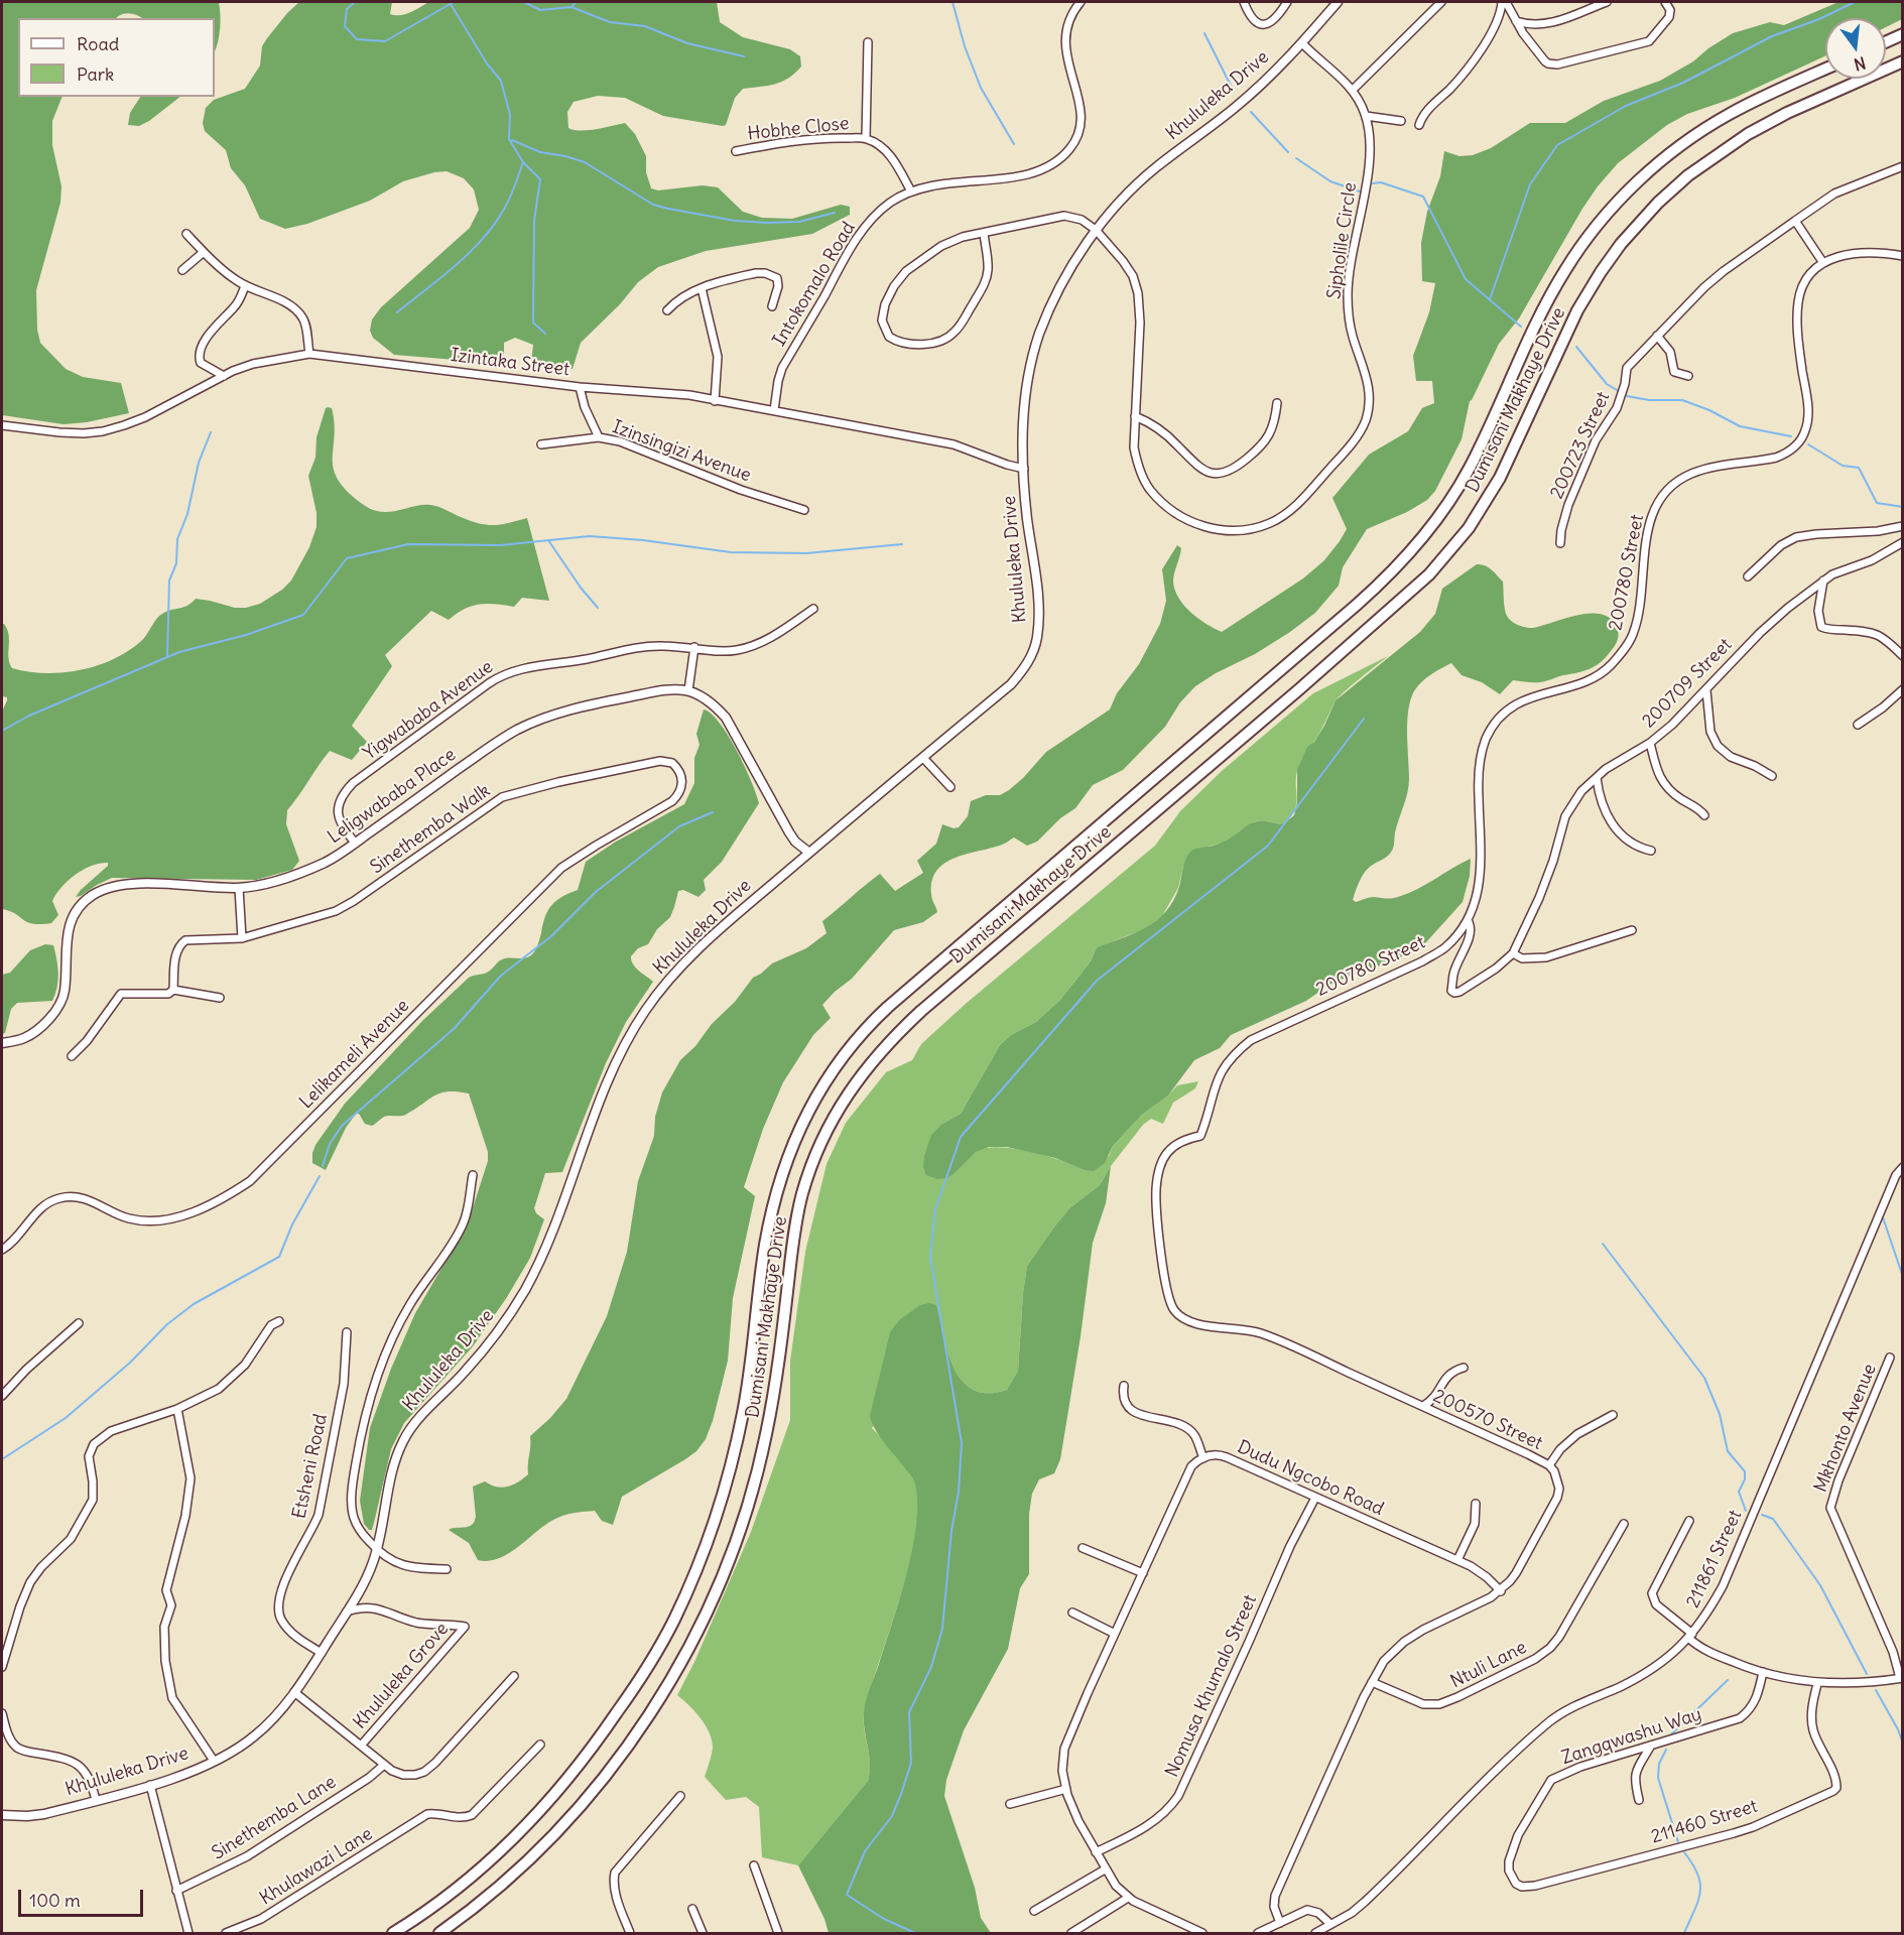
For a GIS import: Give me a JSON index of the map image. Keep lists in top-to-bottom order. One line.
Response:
{"streets":{"main road":["Dumisani Makhaye Drive"],"street":["Khululeka Drive","Hobhe Close","Sipholile Circle","Intokomalo Road","Izintaka Street","200723 Street","Izinsingizi Avenue","200780 Street","200709 Street","Yigwababa Avenue","Leligwababa Place","Sinethemba Walk","Lelikameli Avenue","200570 Street","Mkhonto Avenue","Etsheni Road","Dudu Ngcobo Road","211861 Street","Ntuli Lane","Khululeka Grove","Nomusa Khumalo Street","Zangqwashu Way","Sinethemba Lane","211460 Street","Khulawazi Lane"]},"crossings":[["Khululeka Drive","Sipholile Circle"],["Khululeka Drive","Izintaka Street"],["Khululeka Drive","Etsheni Road"],["Khululeka Drive","Khululeka Grove"],["Hobhe Close","Intokomalo Road"],["Intokomalo Road","Izintaka Street"],["Izintaka Street","Izinsingizi Avenue"],["200780 Street","200570 Street"],["Yigwababa Avenue","Leligwababa Place"],["Sinethemba Walk","Lelikameli Avenue"],["200570 Street","Dudu Ngcobo Road"],["200570 Street","Ntuli Lane"],["Dudu Ngcobo Road","Nomusa Khumalo Street"],["Zangqwashu Way","211460 Street"]],"legend":["Road","Park"],"scale_bar":"100 m","north":"bottom"}
